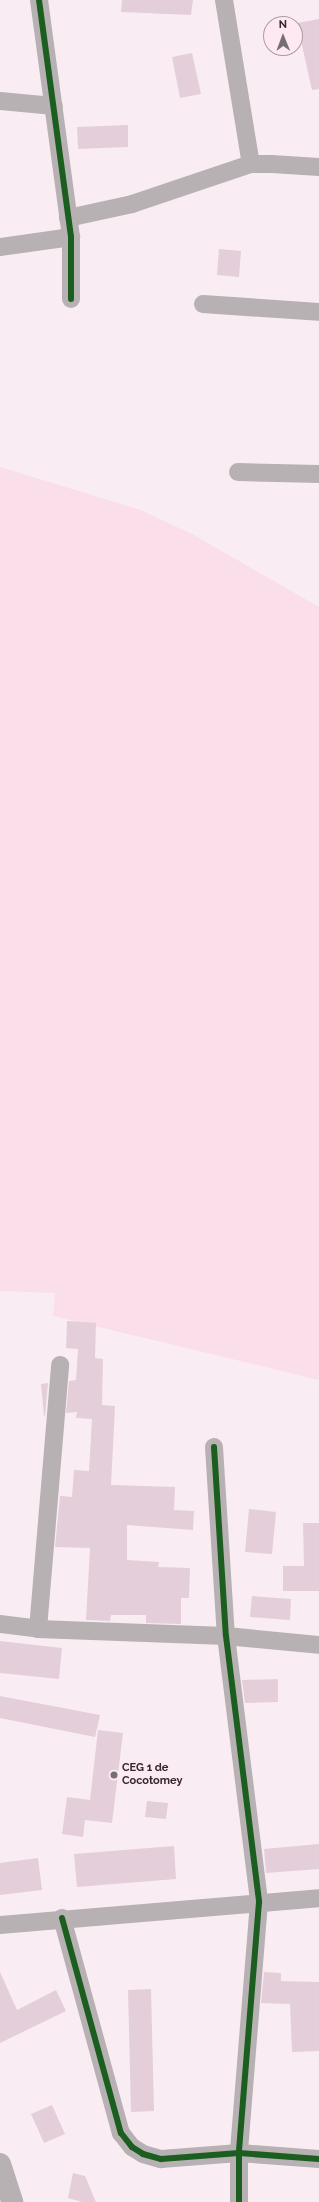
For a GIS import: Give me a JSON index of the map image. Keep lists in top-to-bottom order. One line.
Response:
{"places":["CEG 1 de Cocotomey"],"north":"top"}
